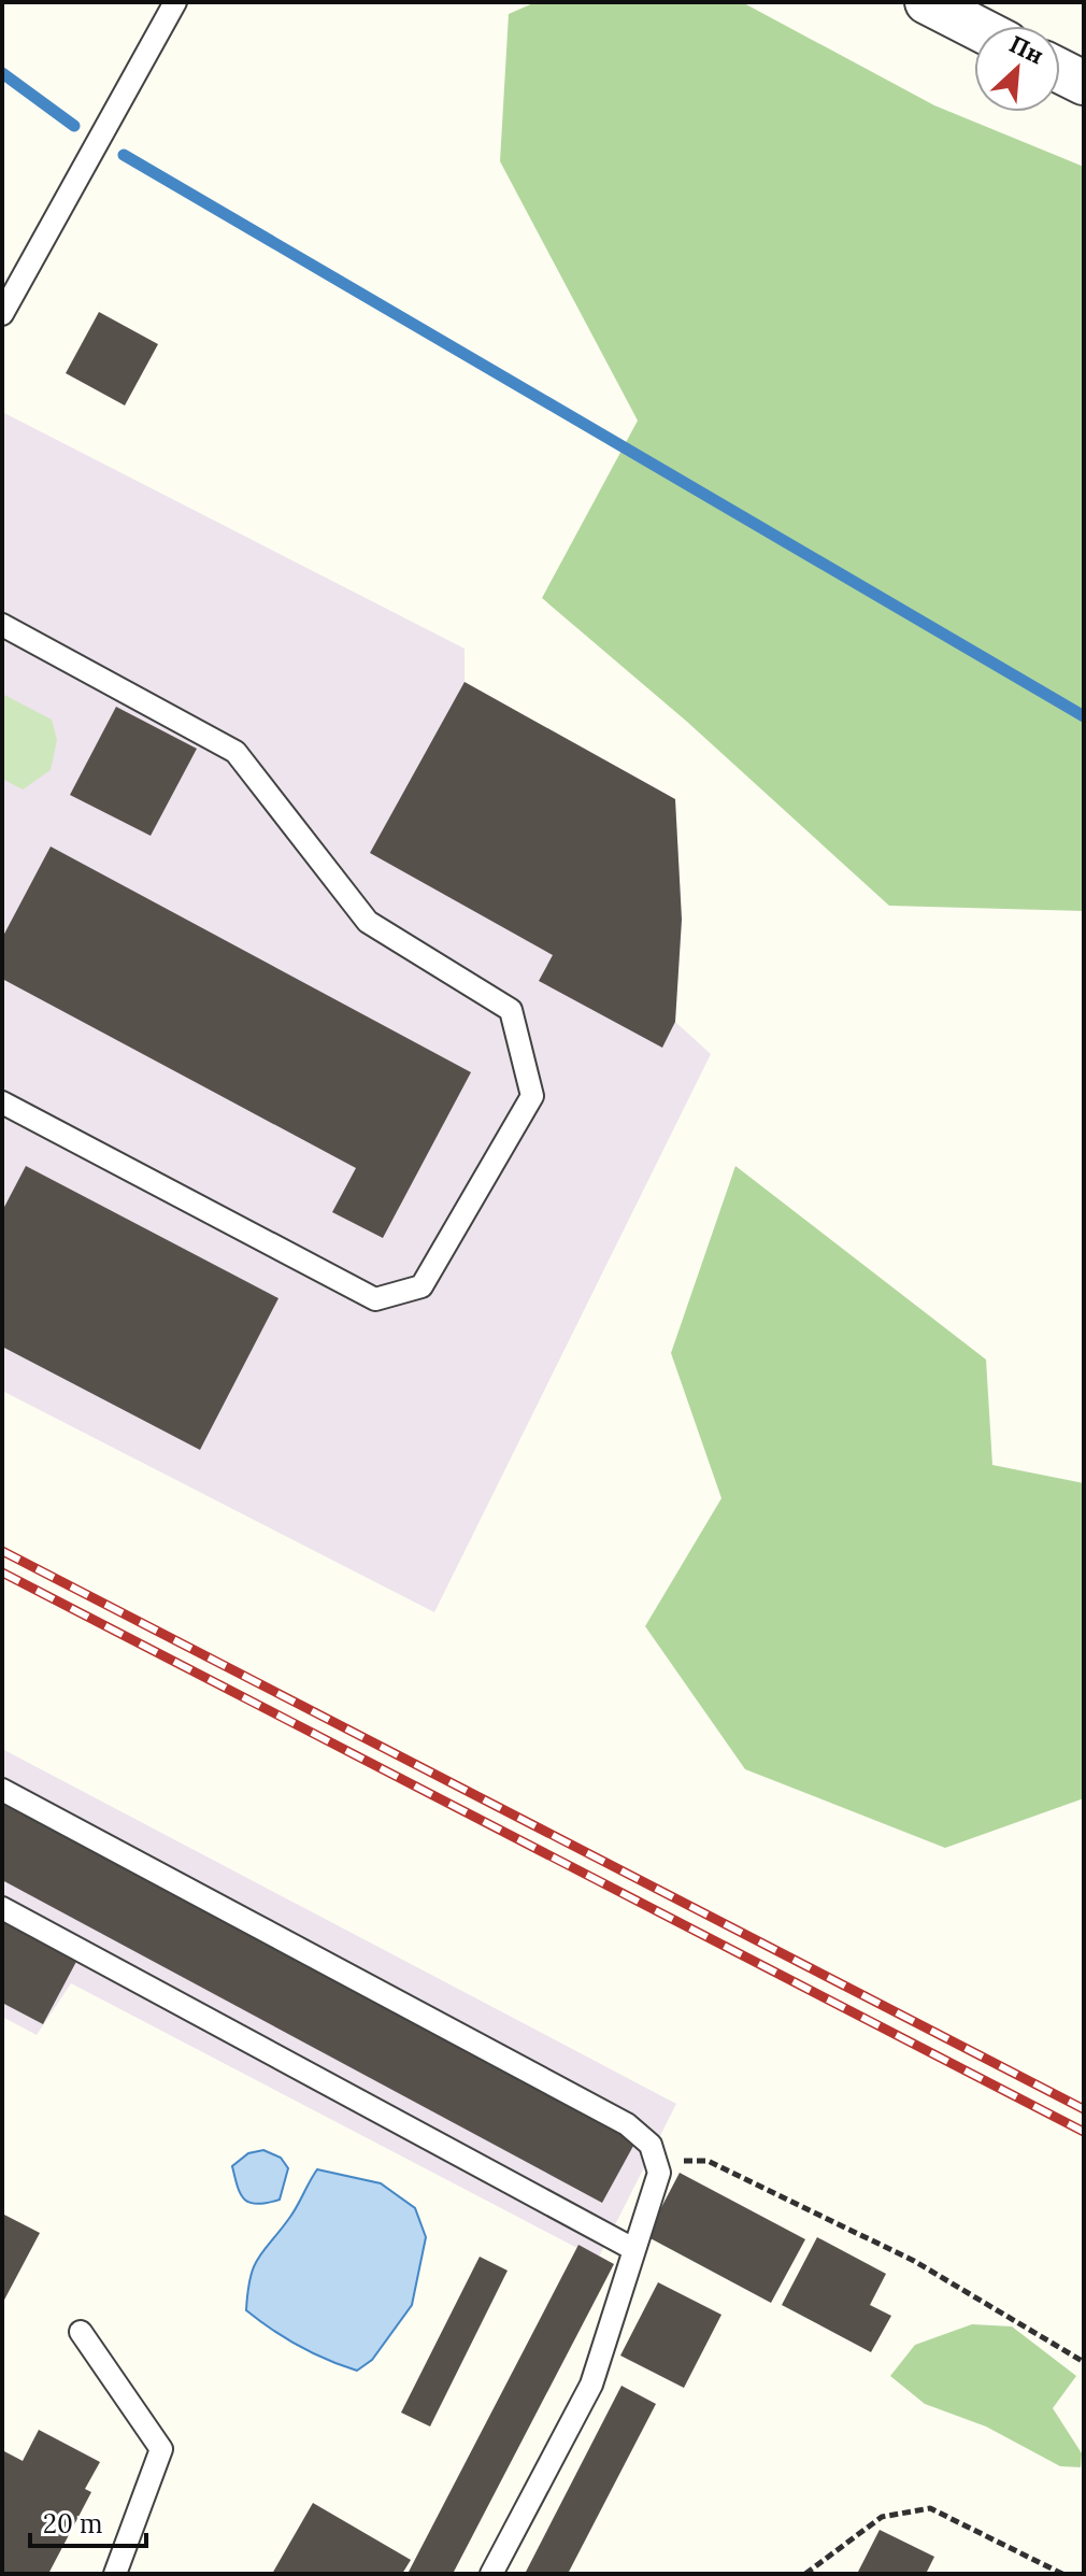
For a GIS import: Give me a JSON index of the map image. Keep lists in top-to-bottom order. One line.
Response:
{"scale_bar":"20 m","north":"top right"}
